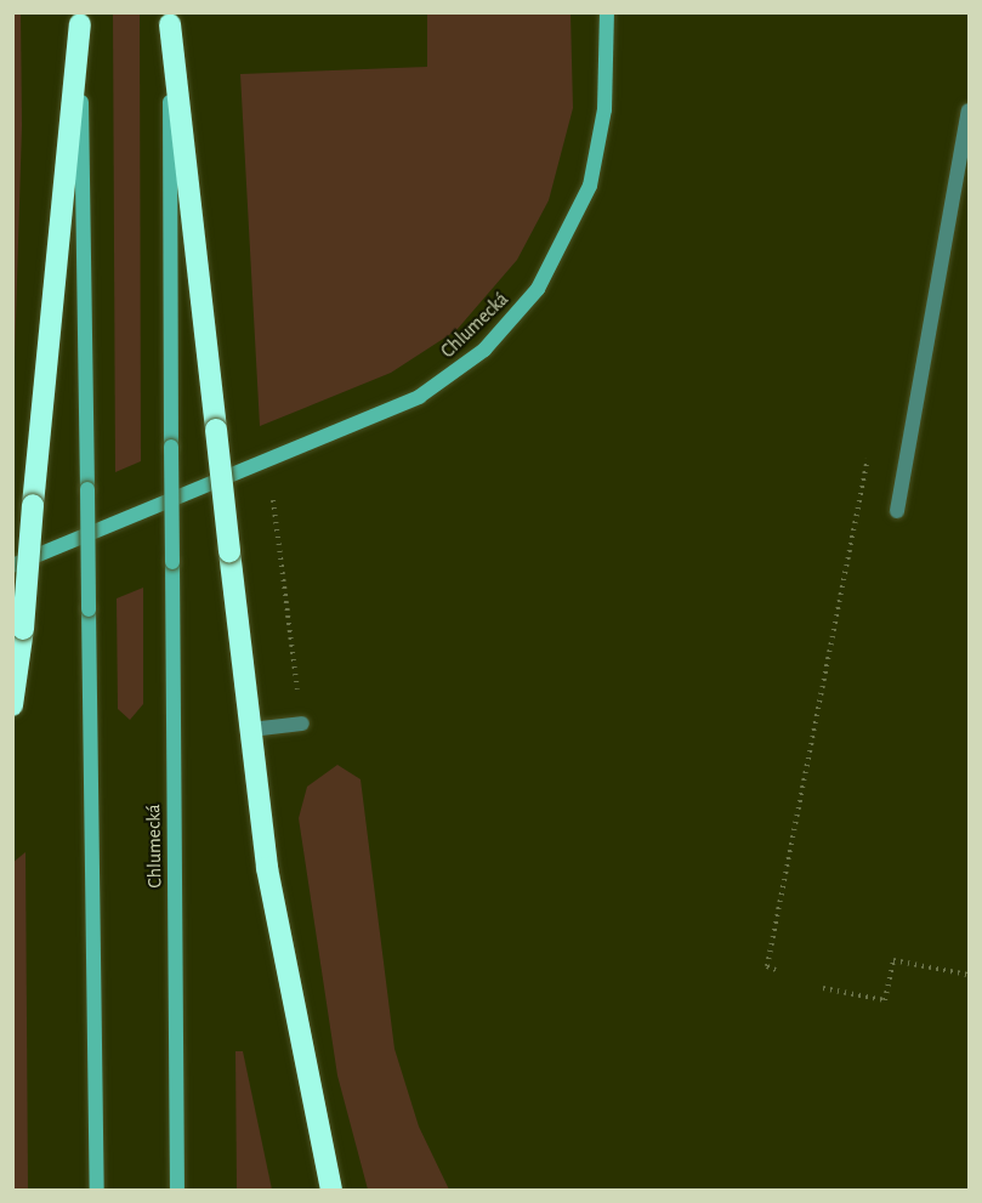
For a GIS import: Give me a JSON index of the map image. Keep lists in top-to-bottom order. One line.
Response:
{"streets":{"main road":["Chlumecká"]}}
